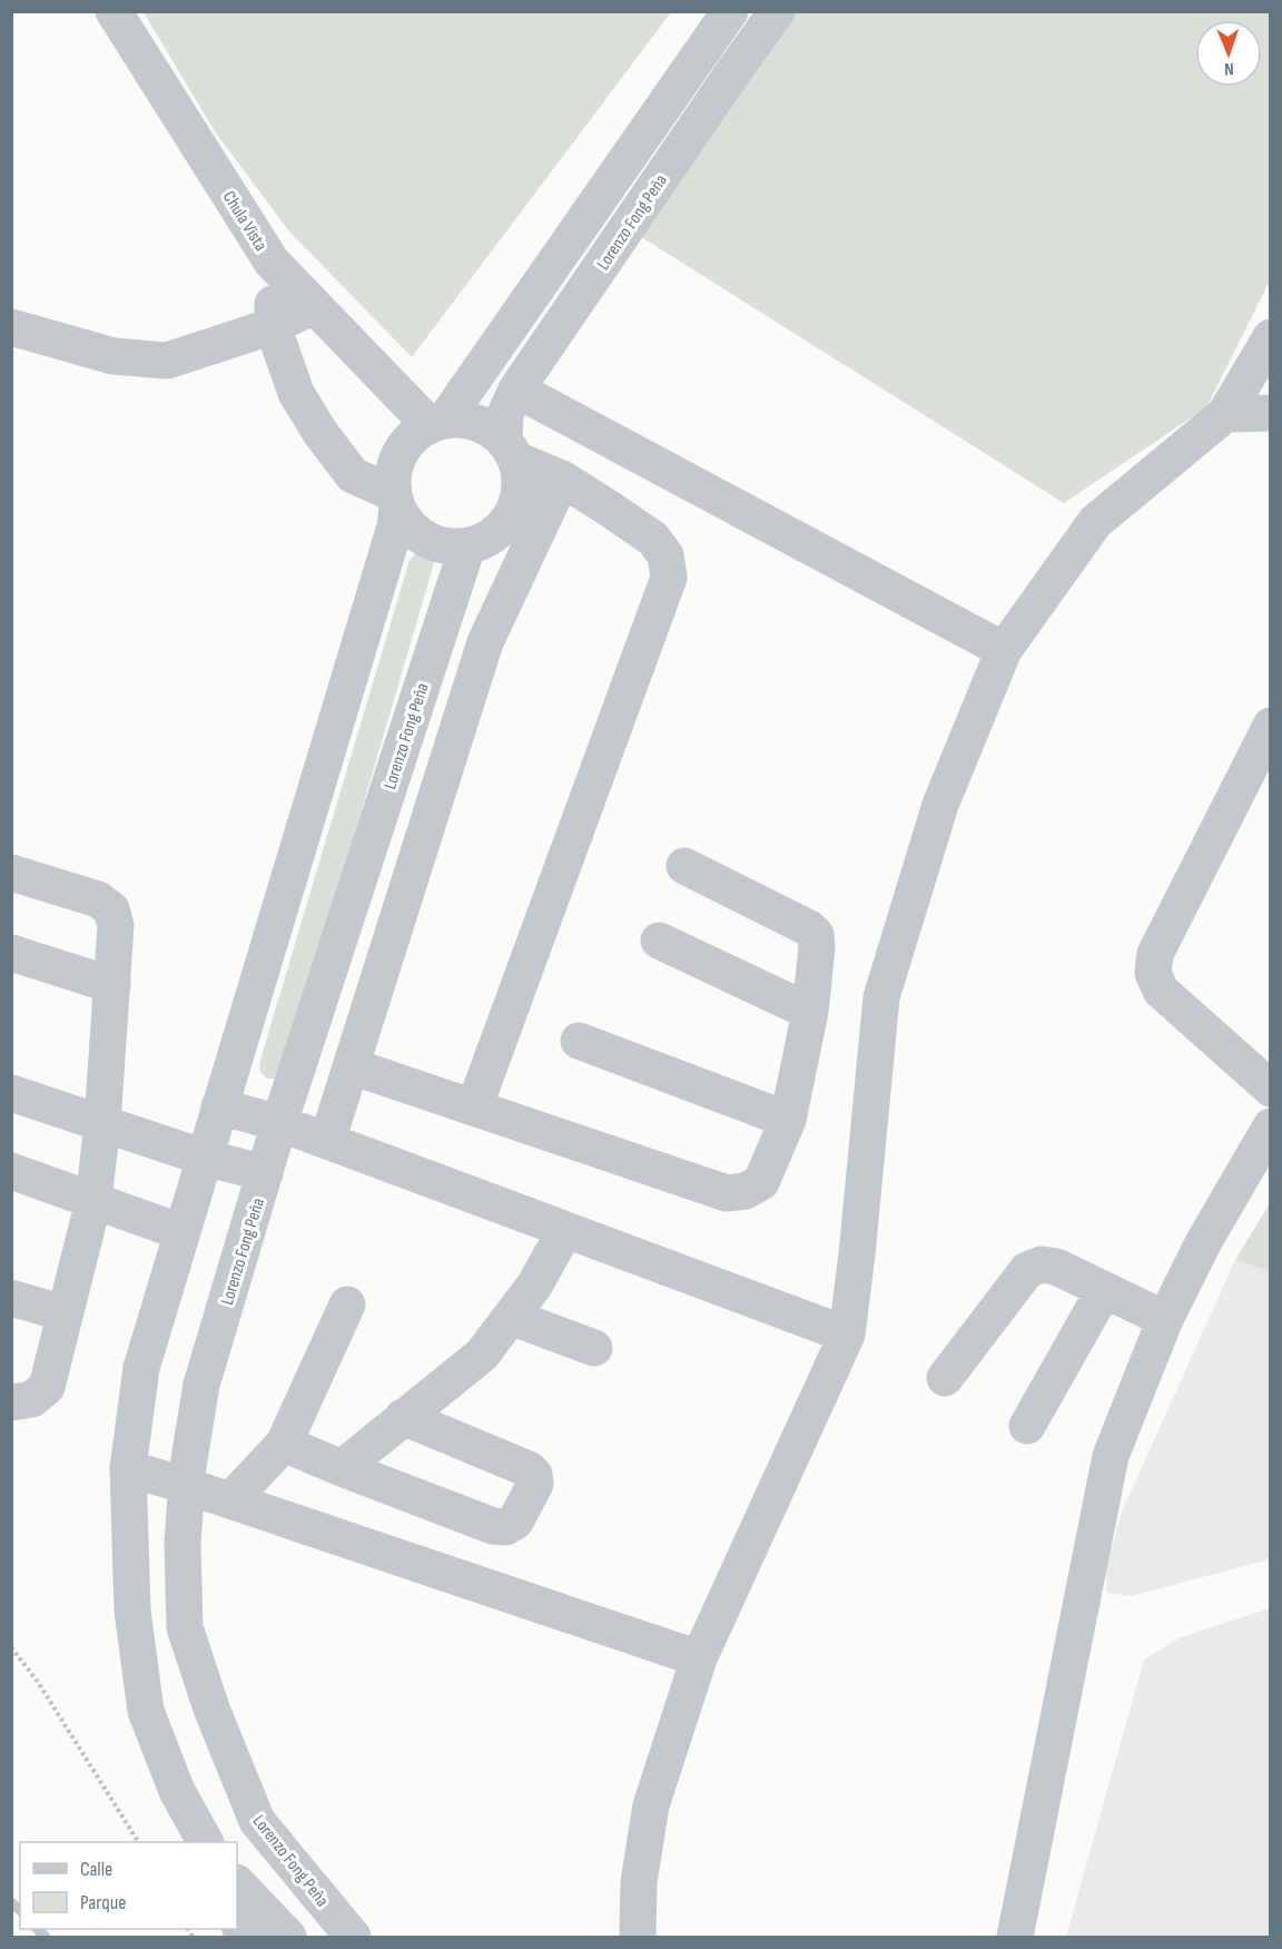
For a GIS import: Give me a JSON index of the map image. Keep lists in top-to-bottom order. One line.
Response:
{"streets":{"street":["Chula Vista","Lorenzo Fong Peña"]},"crossings":[["Chula Vista","Lorenzo Fong Peña"]],"legend":["Calle","Parque"],"north":"bottom"}
